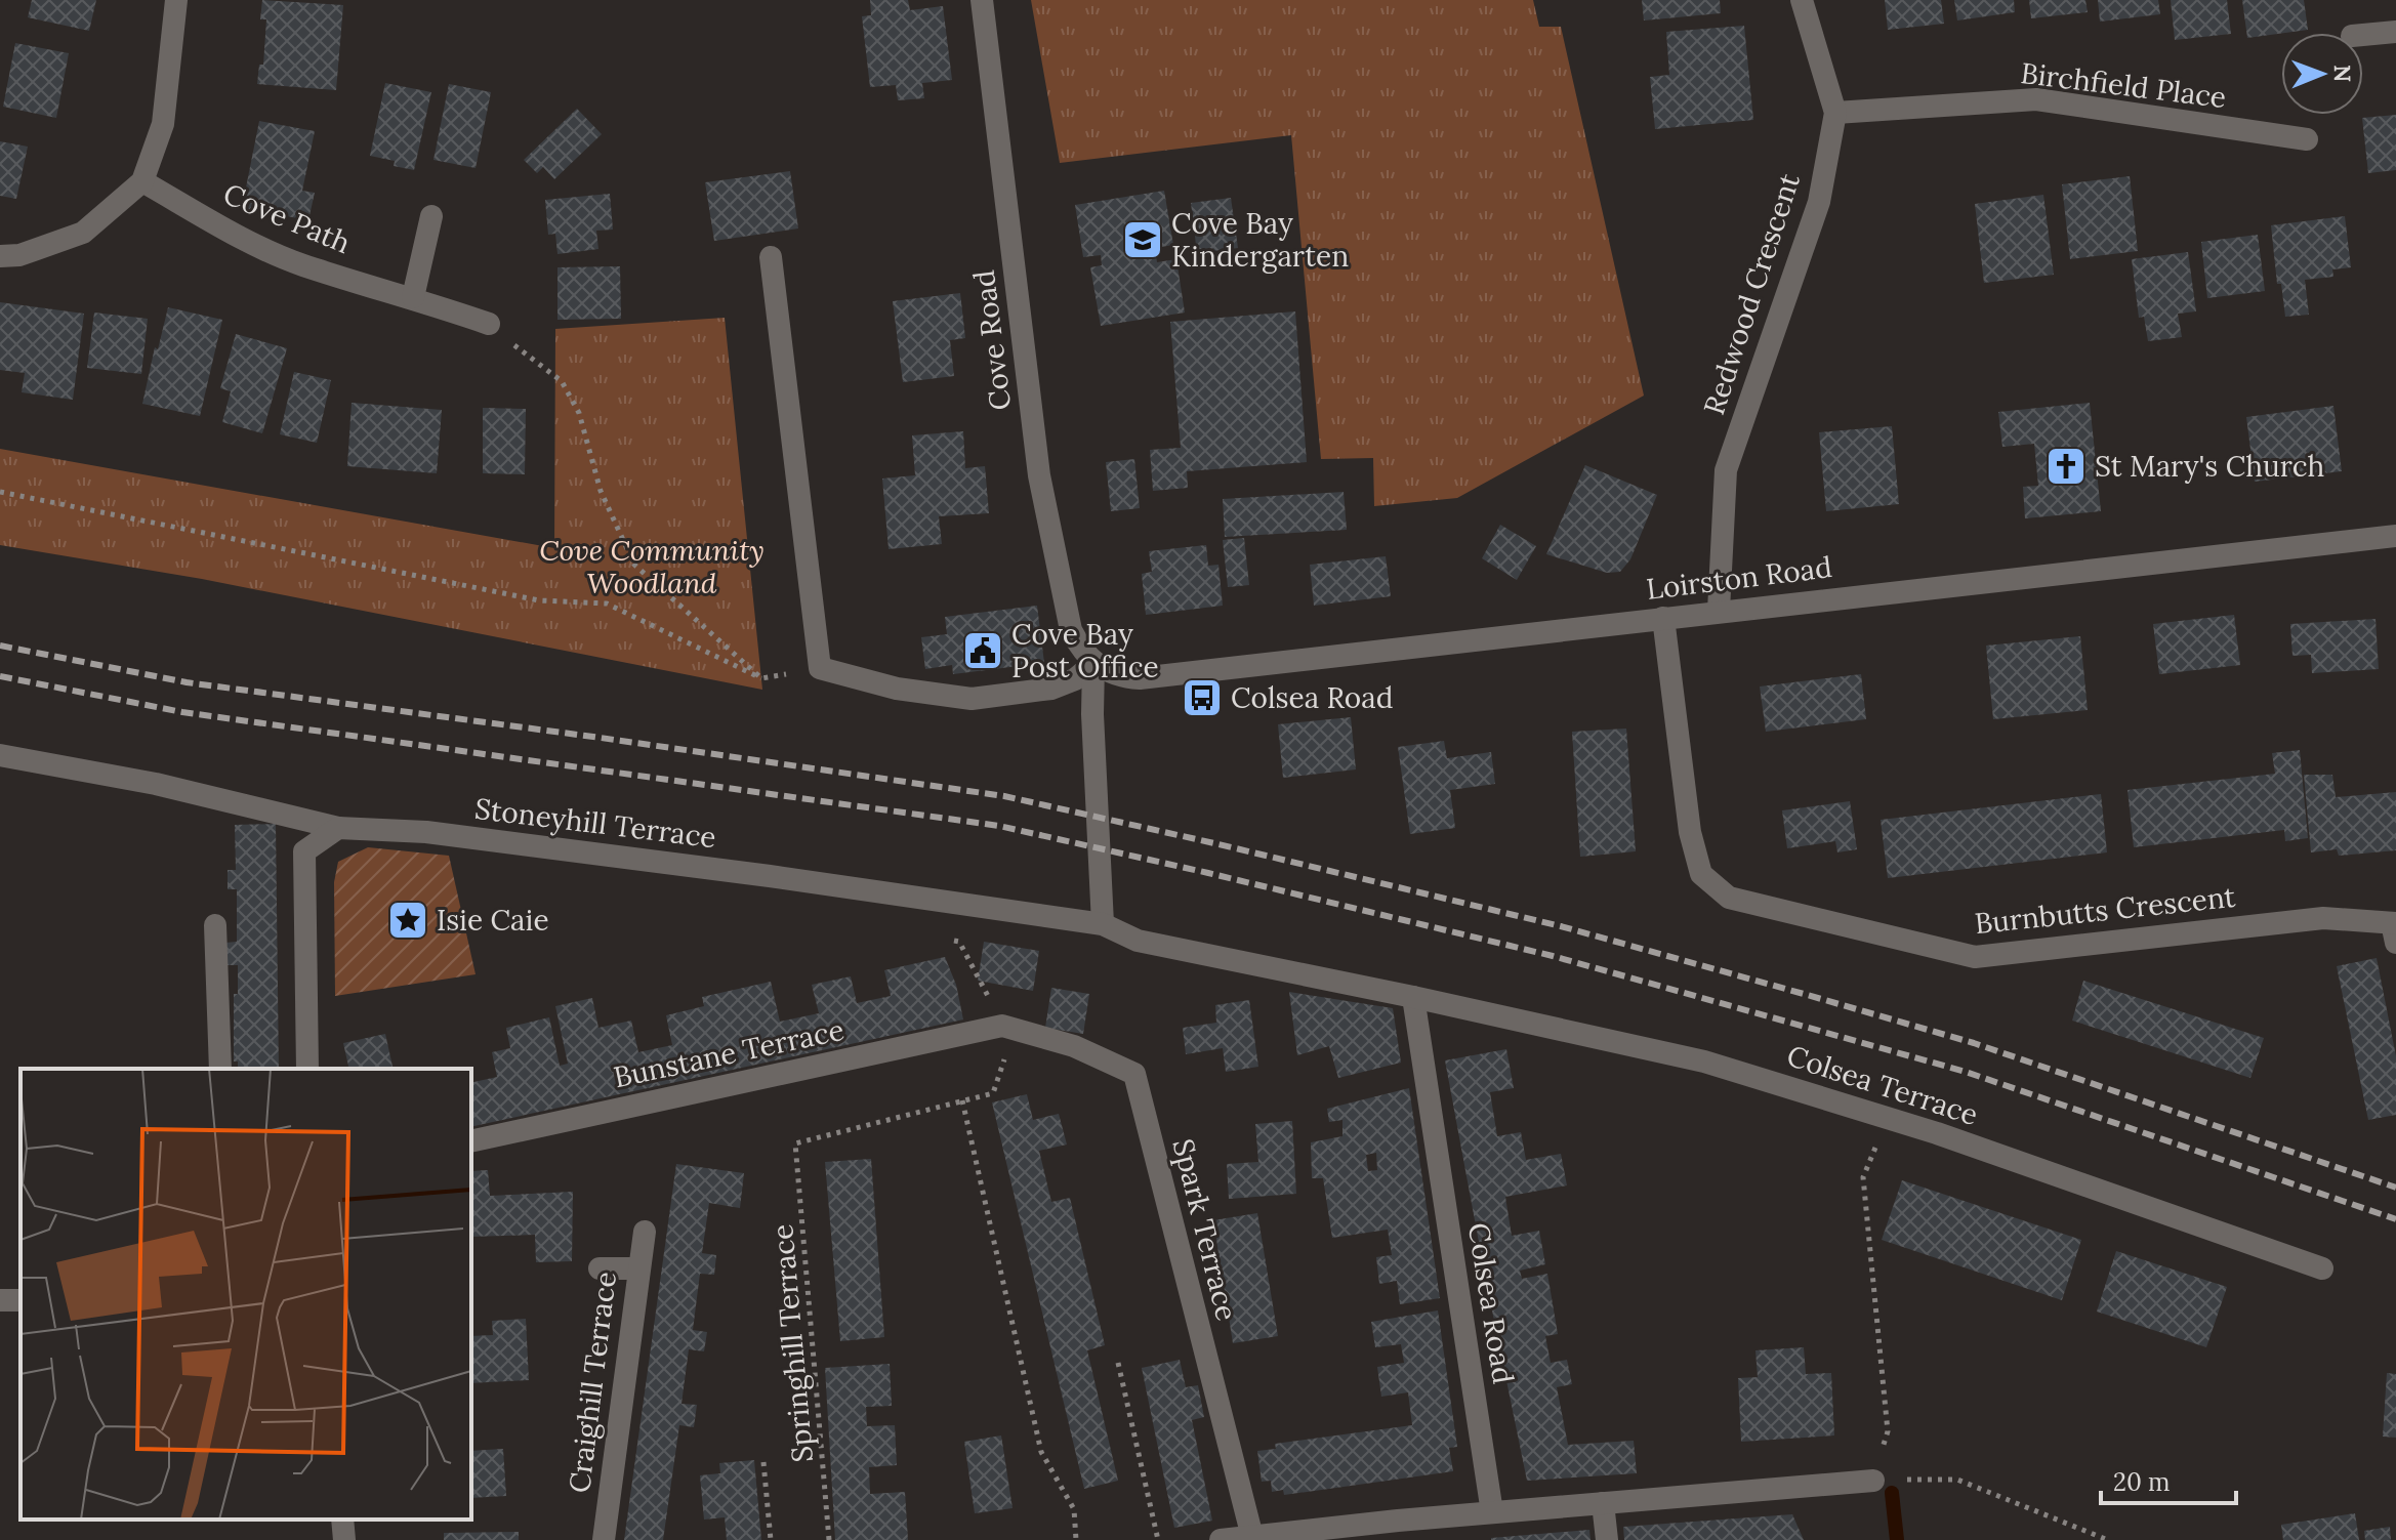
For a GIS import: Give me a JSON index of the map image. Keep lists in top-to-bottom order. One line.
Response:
{"streets":{"street":["Birchfield Place","Cove Path","Redwood Crescent","Cove Road","Loirston Road","Stoneyhill Terrace","Burnbutts Crescent","Bunstane Terrace","Colsea Terrace","Spark Terrace","Colsea Road","Craighill Terrace"],"path":["Springhill Terrace"]},"crossings":[["Birchfield Place","Redwood Crescent"],["Redwood Crescent","Loirston Road"],["Cove Road","Loirston Road"],["Loirston Road","Burnbutts Crescent"],["Bunstane Terrace","Spark Terrace"],["Colsea Terrace","Colsea Road"]],"parks":["Cove Community Woodland"],"places":{"school or university":["Cove Bay Kindergarten"],"church":["St Mary's Church"],"public building":["Cove Bay Post Office"],"bus stop":["Colsea Road"],"place":["Isie Caie"]},"scale_bar":"20 m","north":"right"}
